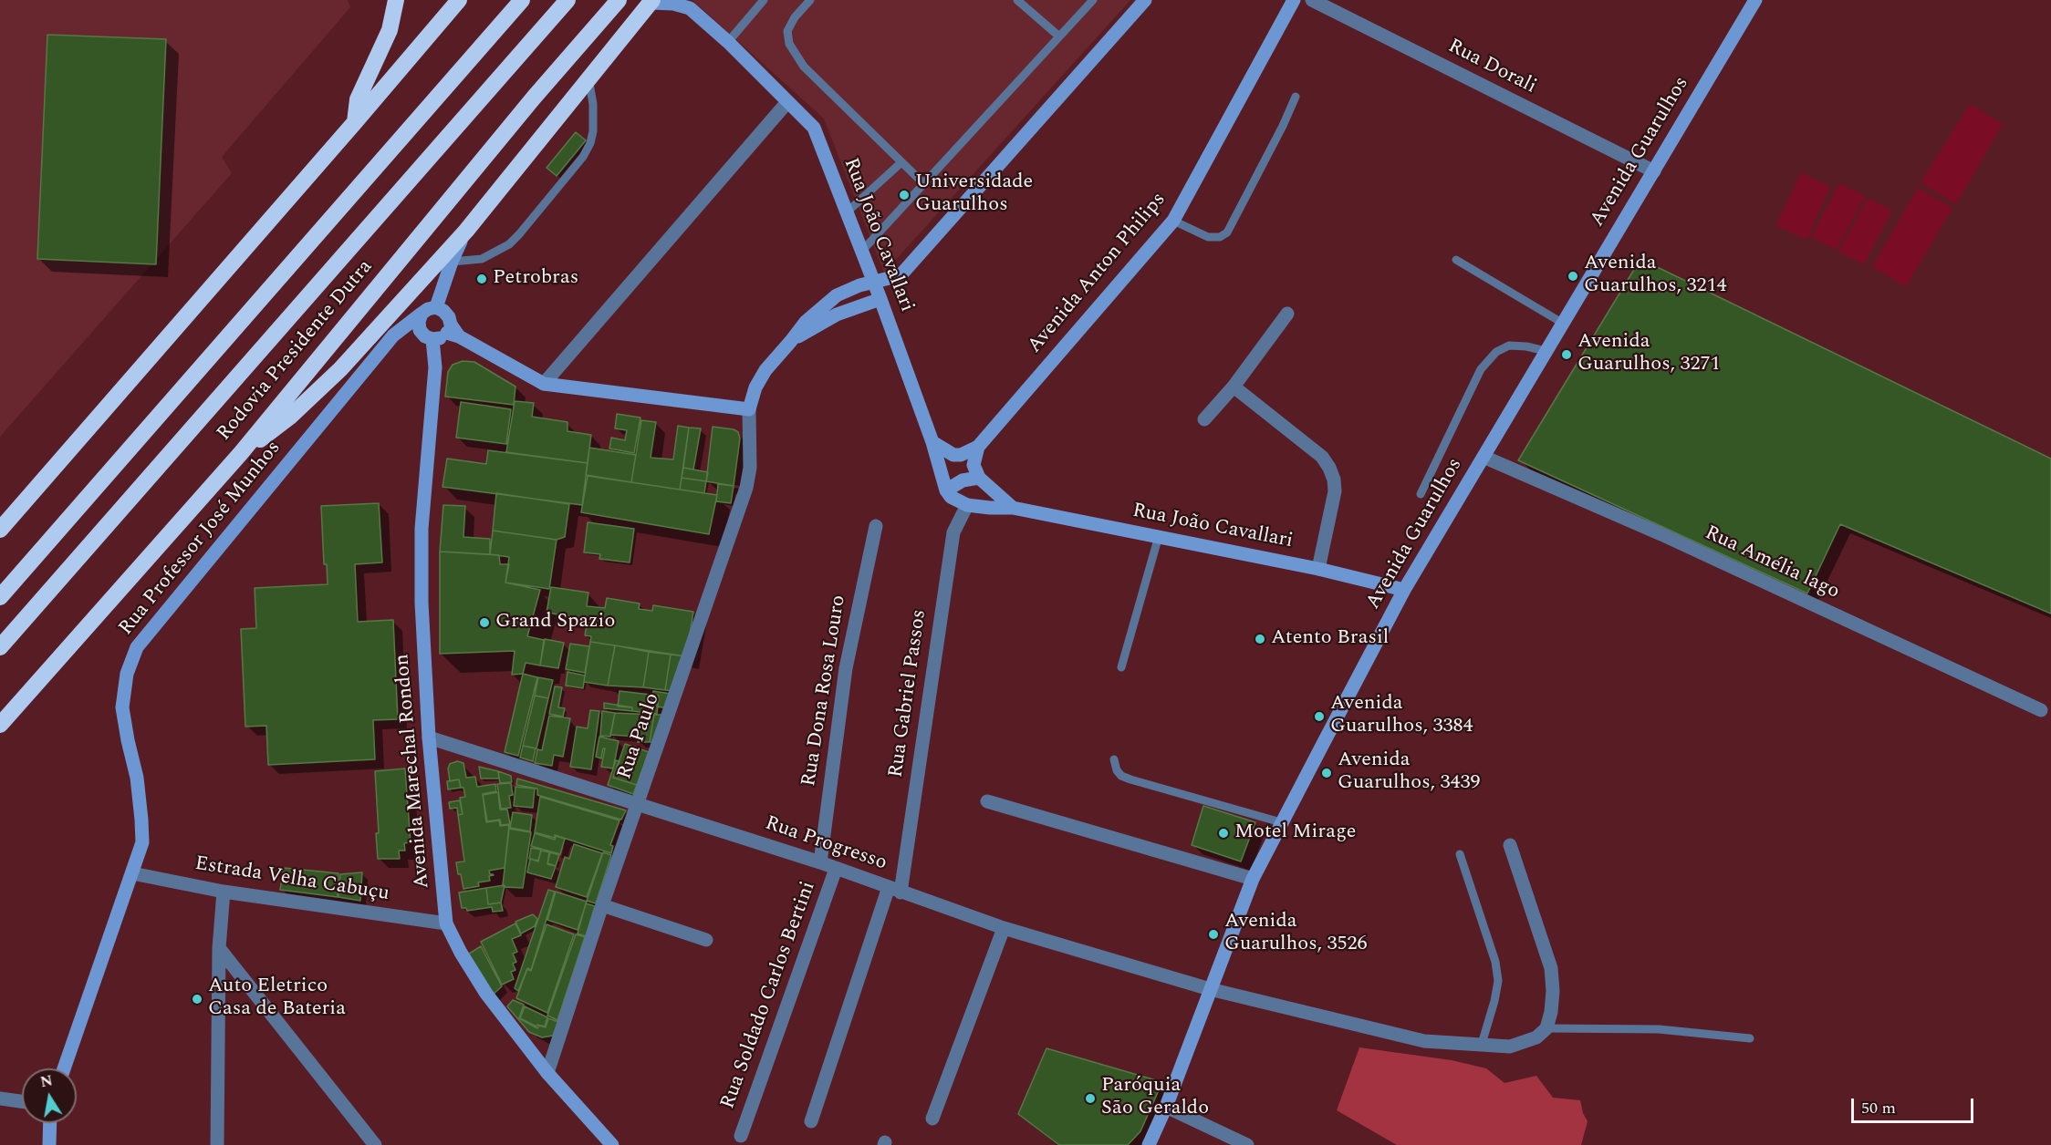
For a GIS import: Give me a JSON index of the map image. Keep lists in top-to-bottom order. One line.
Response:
{"streets":{"highway":["Rodovia Presidente Dutra"],"street":["Rua Dorali","Avenida Guarulhos","Rua João Cavallari","Avenida Anton Philips","Rua Professor José Munhos","Rua Amélia lago","Rua Dona Rosa Louro","Rua Gabriel Passos","Rua Paulo","Avenida Marechal Rondon","Rua Progresso","Estrada Velha Cabuçu","Rua Soldado Carlos Bertini"]},"crossings":[["Rua Dorali","Avenida Guarulhos"],["Avenida Guarulhos","Rua João Cavallari"],["Avenida Guarulhos","Rua Amélia lago"],["Avenida Guarulhos","Rua Progresso"],["Rua João Cavallari","Rua Gabriel Passos"],["Rua Professor José Munhos","Avenida Marechal Rondon"],["Rua Professor José Munhos","Estrada Velha Cabuçu"],["Rua Dona Rosa Louro","Rua Progresso"],["Rua Gabriel Passos","Rua Progresso"],["Rua Paulo","Avenida Marechal Rondon"],["Rua Paulo","Rua Progresso"],["Avenida Marechal Rondon","Rua Progresso"],["Avenida Marechal Rondon","Estrada Velha Cabuçu"],["Rua Progresso","Rua Soldado Carlos Bertini"]],"places":["Universidade Guarulhos","Avenida Guarulhos, 3214","Petrobras","Avenida Guarulhos, 3271","Grand Spazio","Atento Brasil","Avenida Guarulhos, 3384","Avenida Guarulhos, 3439","Motel Mirage","Avenida Guarulhos, 3526","Auto Eletrico Casa de Bateria","Paróquia São Geraldo"],"scale_bar":"50 m","north":"top"}
